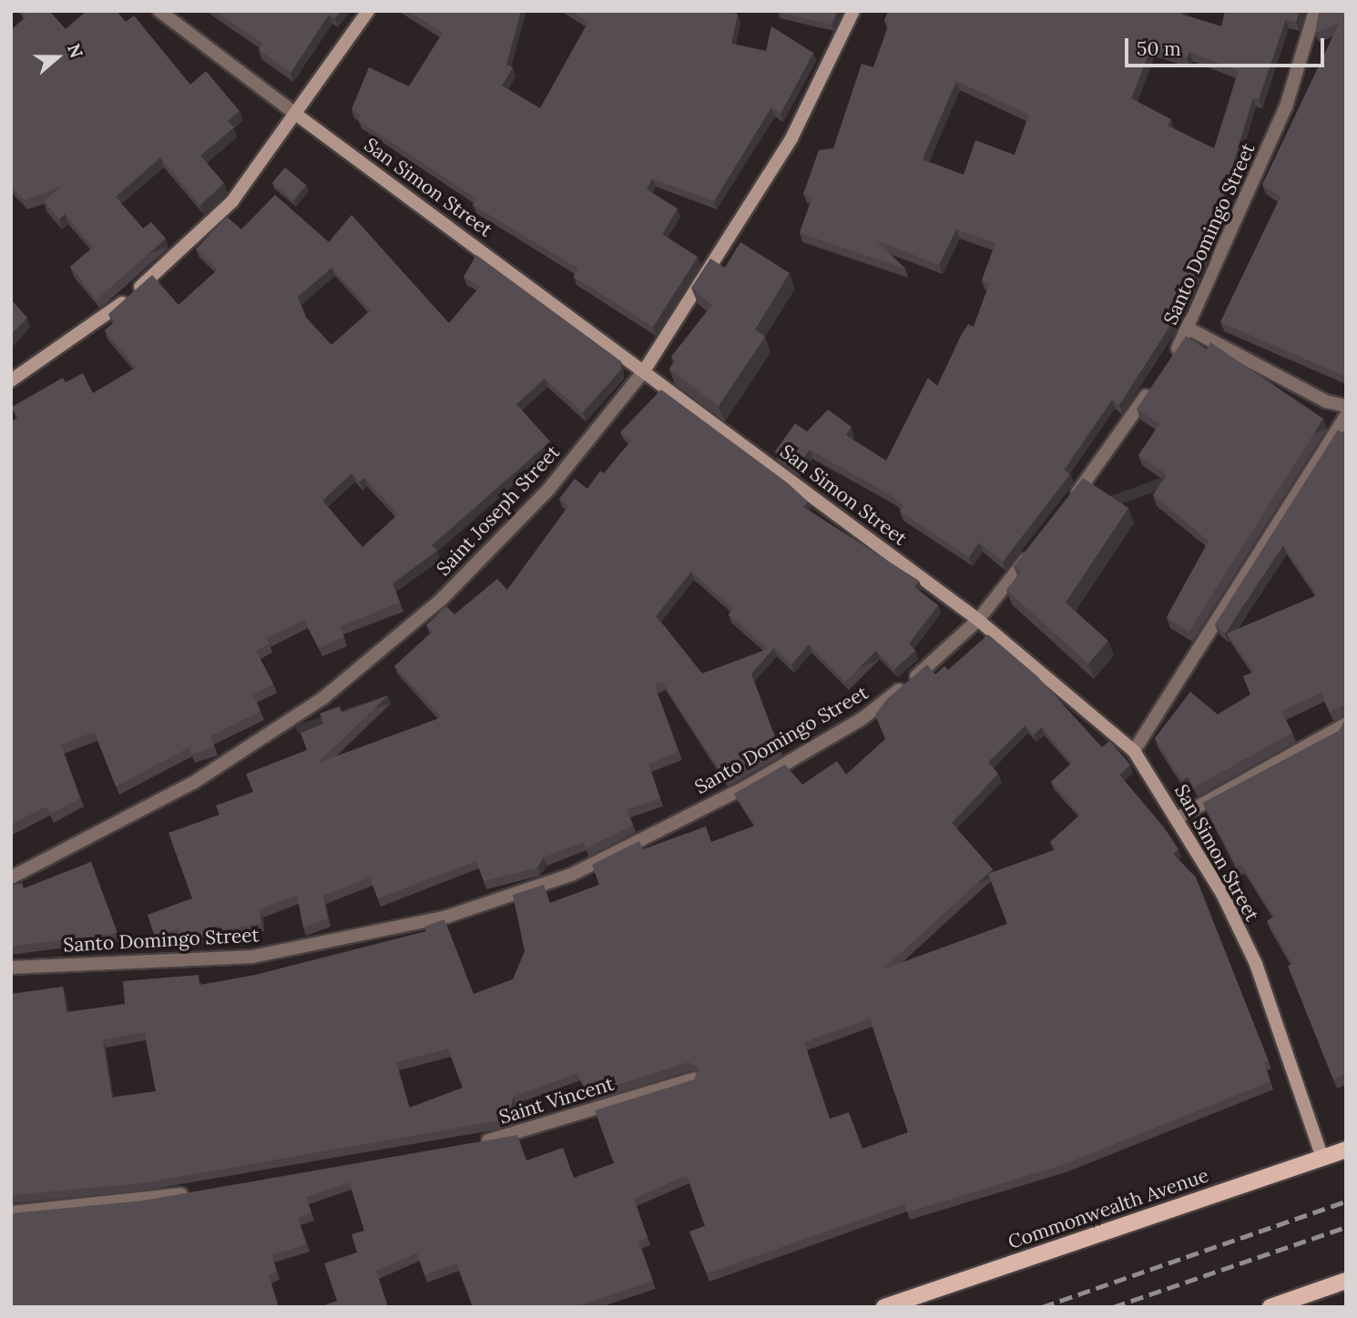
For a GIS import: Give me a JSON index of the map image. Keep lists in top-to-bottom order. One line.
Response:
{"streets":{"main road":["San Simon Street","Saint Joseph Street","Commonwealth Avenue"],"street":["Santo Domingo Street","Saint Vincent"]},"crossings":[["San Simon Street","Santo Domingo Street"],["San Simon Street","Saint Joseph Street"],["San Simon Street","Commonwealth Avenue"]],"scale_bar":"50 m","north":"right"}
